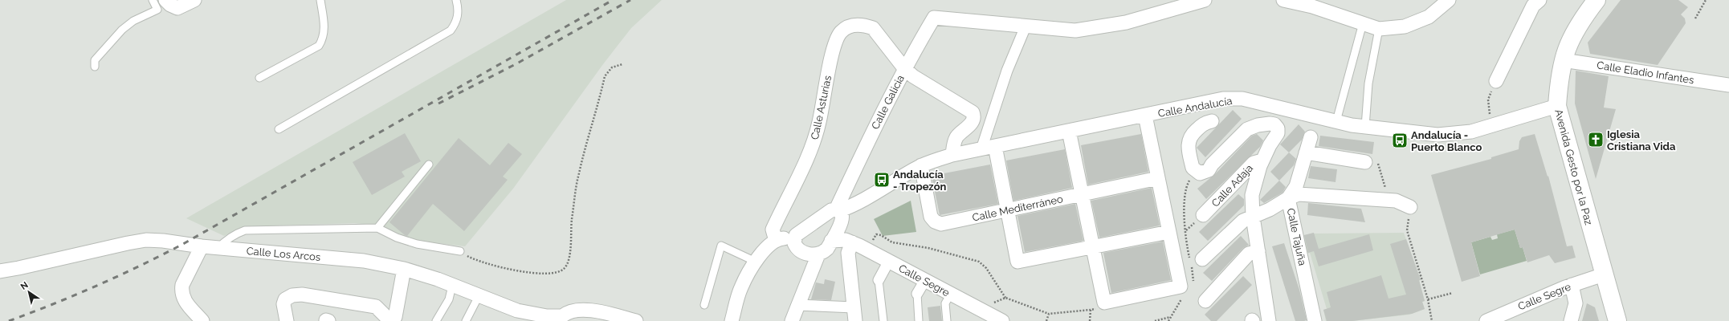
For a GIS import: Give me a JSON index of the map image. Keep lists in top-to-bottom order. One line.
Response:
{"streets":{"main road":["Avenida Gesto por la Paz"],"street":["Calle Eladio Infantes","Calle Galicia","Calle Andalucía","Calle Asturias","Calle Adaja","Calle Mediterráneo","Calle Tajuña","Calle Los Arcos","Calle Segre"]},"crossings":[["Calle Eladio Infantes","Avenida Gesto por la Paz"],["Calle Galicia","Calle Andalucía"],["Calle Galicia","Calle Asturias"],["Calle Andalucía","Avenida Gesto por la Paz"],["Calle Andalucía","Calle Mediterráneo"],["Avenida Gesto por la Paz","Calle Segre"]],"places":{"church":["Iglesia Cristiana Vida"],"bus stop":["Andalucía - Puerto Blanco","Andalucía - Tropezón"]},"north":"top left"}
